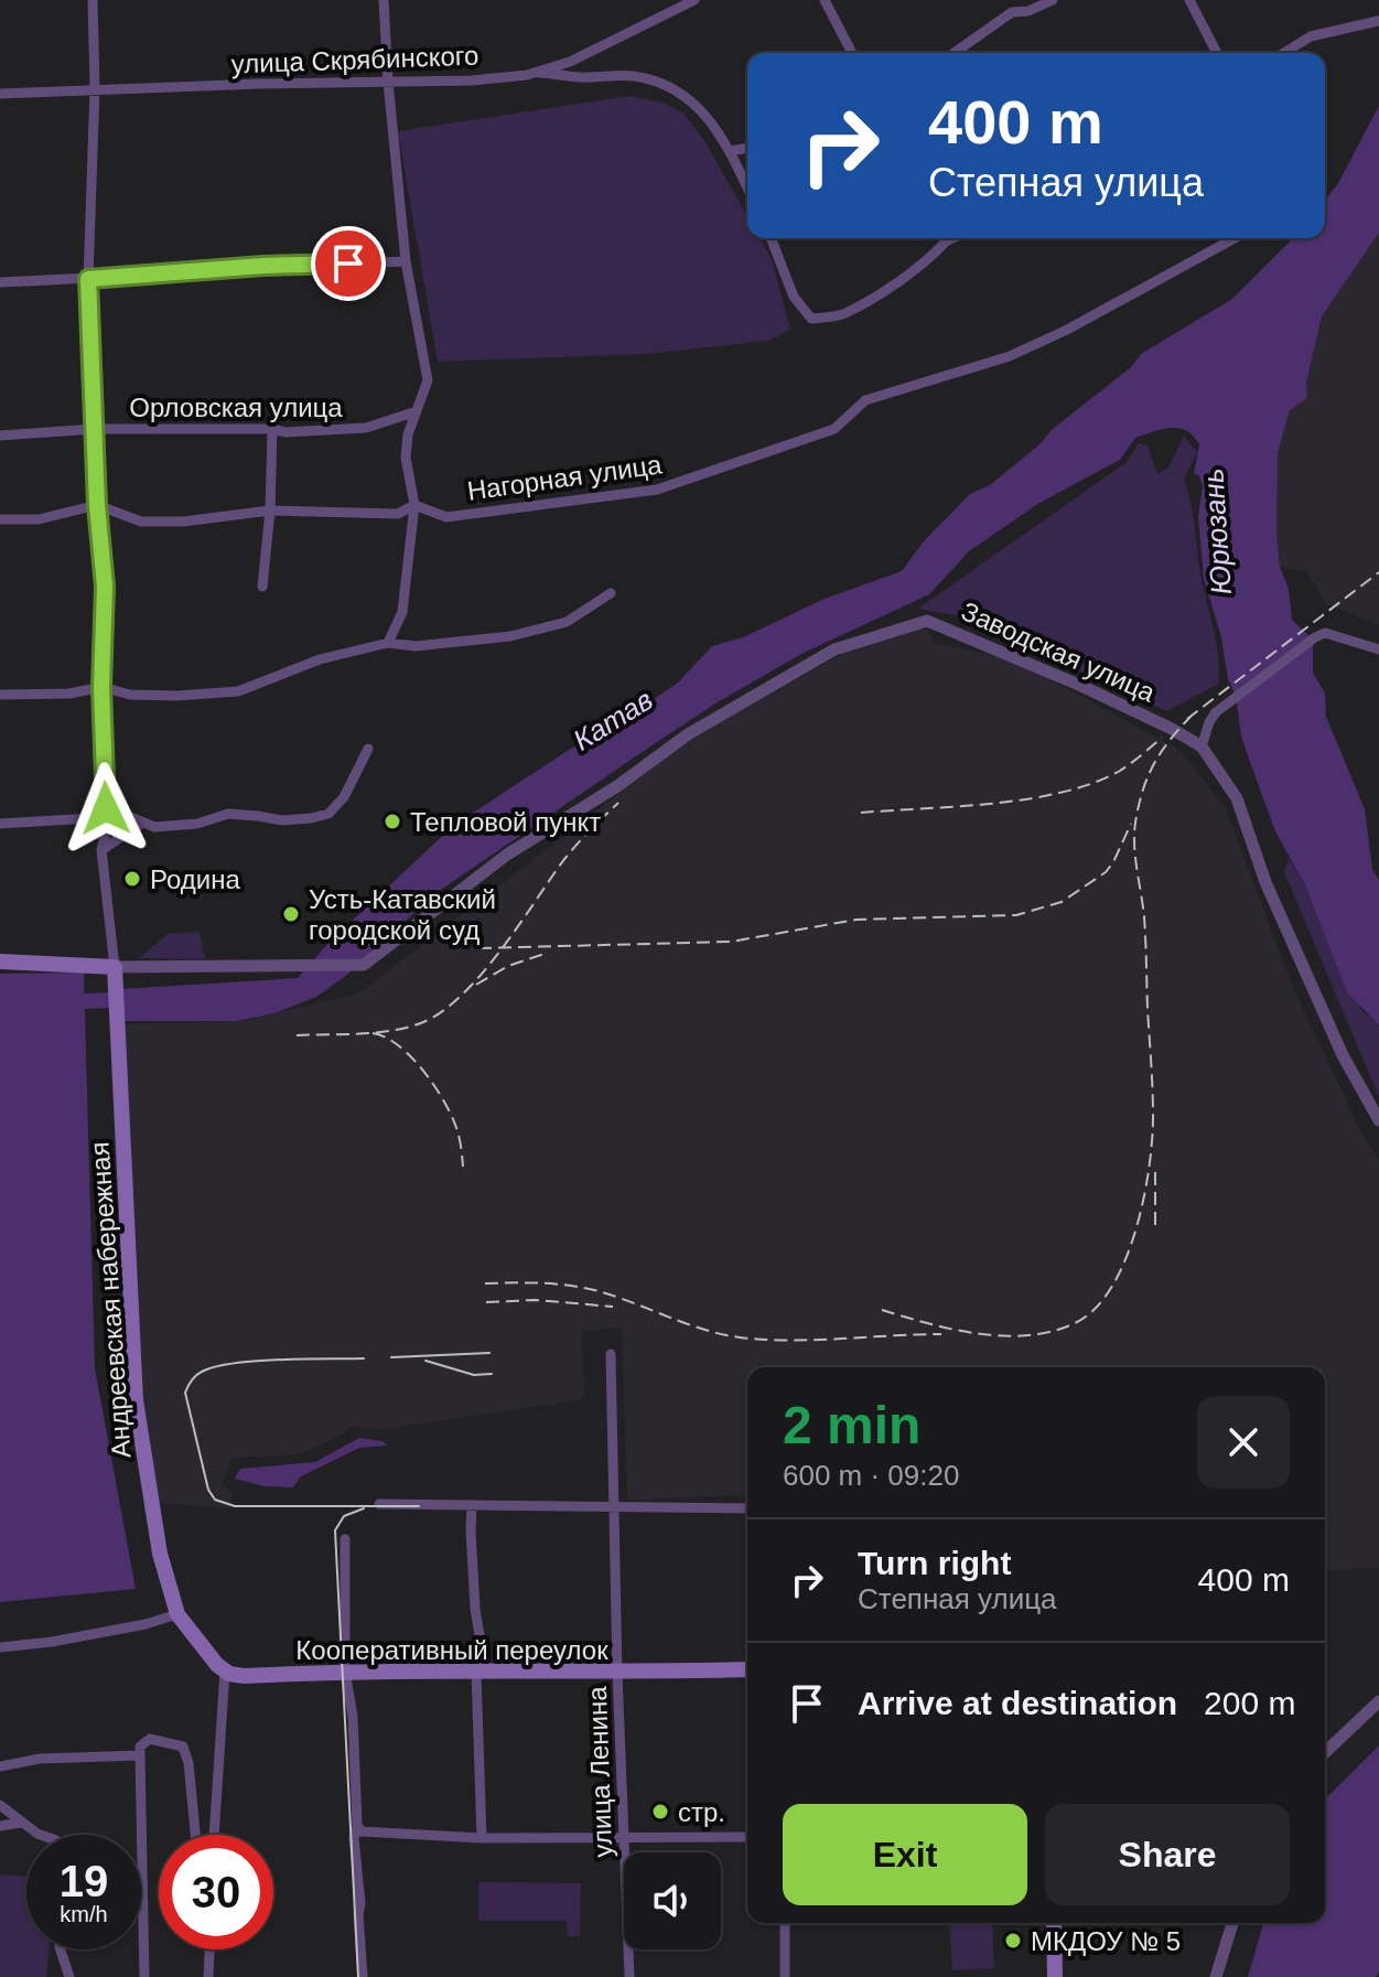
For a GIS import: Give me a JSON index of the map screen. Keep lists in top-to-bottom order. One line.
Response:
{"streets":{"main road":["Андреевская набережная","Кооперативный переулок"],"street":["улица Скрябинского","Орловская улица","Нагорная улица","Заводская улица","улица Ленина"]},"crossings":[["Заводская улица","Андреевская набережная"],["Кооперативный переулок","улица Ленина"]],"water":["Юрюзань","Катав"],"places":["Тепловой пункт","Родина","Усть-Катавский городской суд","стр.","МКДОУ № 5"],"page":{"turn":["400 m","Степная улица"],"heading":["2 min","600 m · 09:20"],"list":[{"name":"Turn right","note":"Степная улица","value":"400 m"},{"name":"Arrive at destination","value":"200 m"}],"buttons":["Exit","Share"],"speed":"19 km/h","limit":"30"}}
